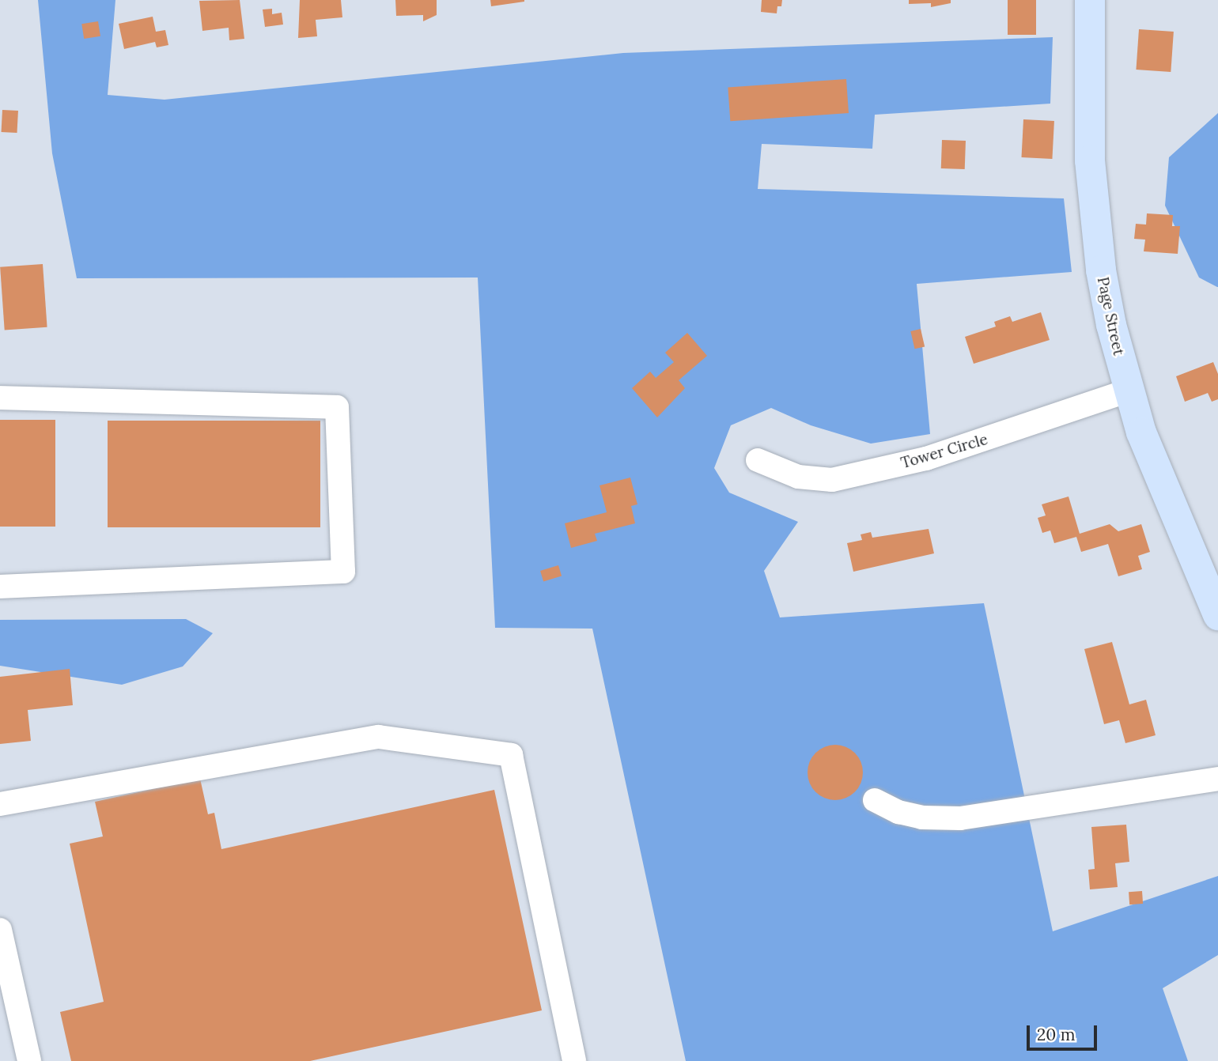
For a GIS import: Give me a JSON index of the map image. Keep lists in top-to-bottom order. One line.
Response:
{"streets":{"main road":["Page Street"],"street":["Tower Circle"]},"crossings":[["Page Street","Tower Circle"]],"scale_bar":"20 m"}
